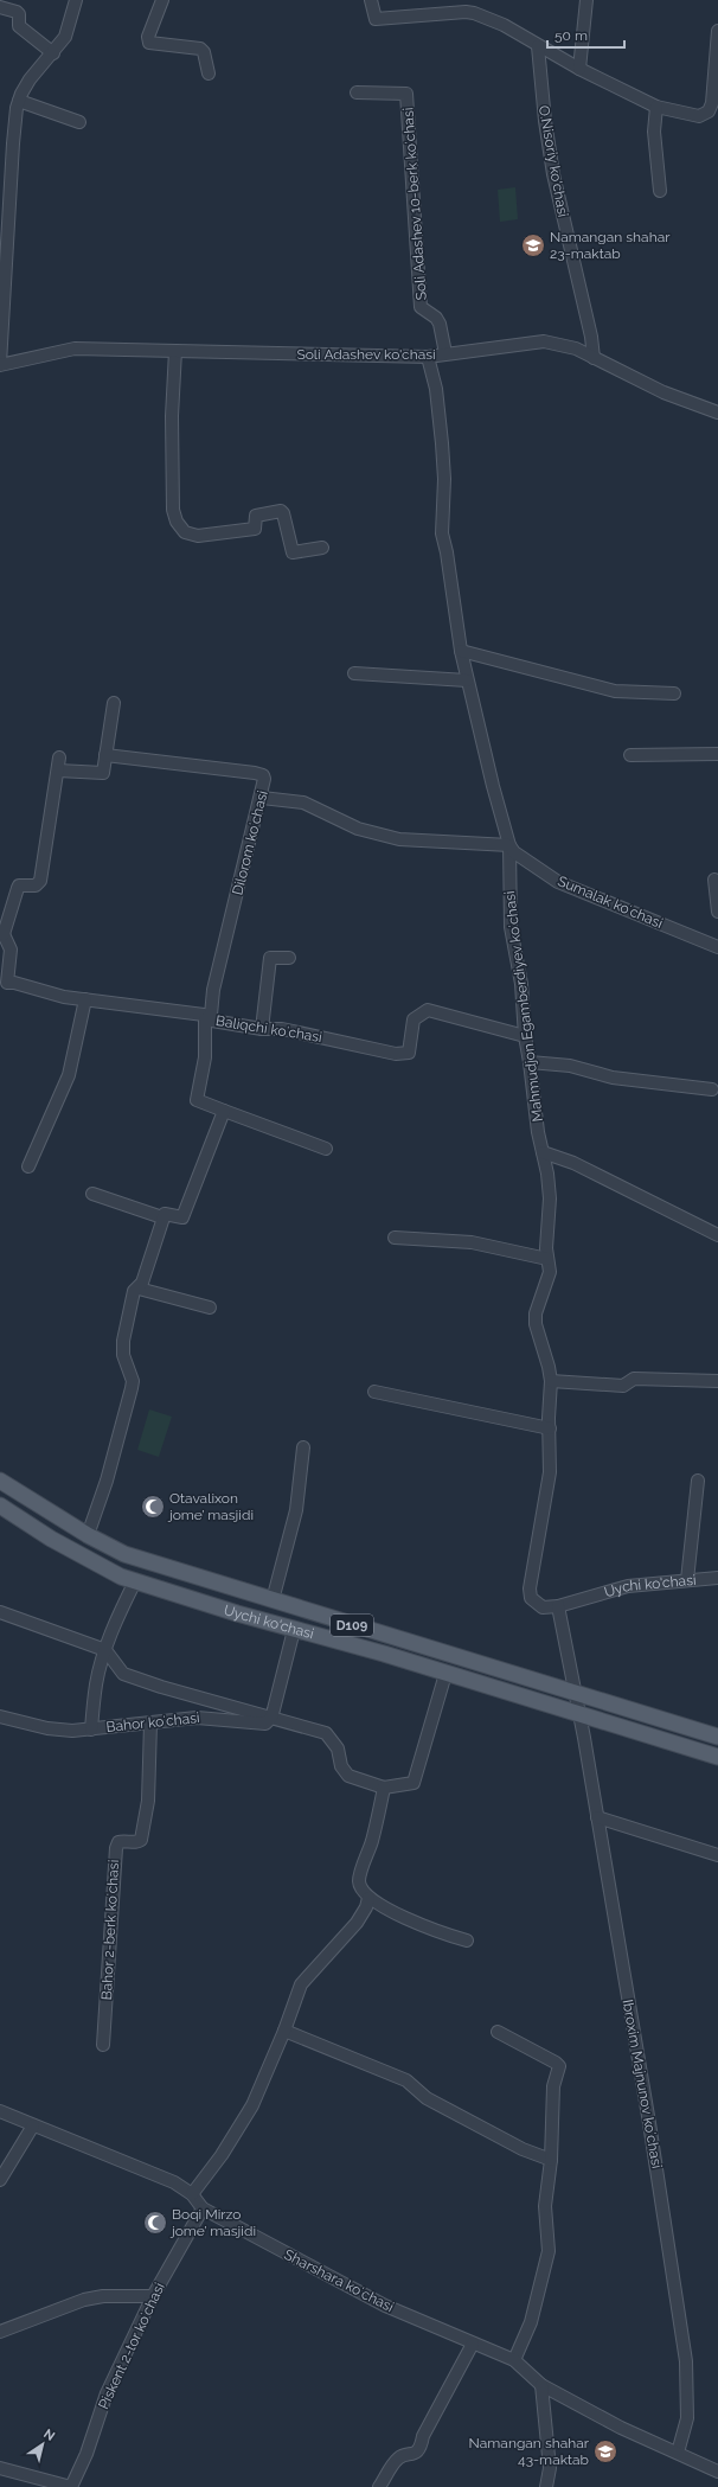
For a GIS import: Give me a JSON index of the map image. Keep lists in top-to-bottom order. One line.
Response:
{"streets":{"main road":["Uychi ko'chasi","D109"],"street":["O.Nisoriy ko'chasi","Soli Adashev 10-berk koʻchasi","Soli Adashev ko'chasi","Dilorom koʻchasi","Sumalak koʻchasi","Mahmudjon Egamberdiyev koʻchasi","Baliqchi koʻchasi","Bahor koʻchasi","Bahor 2-berk koʻchasi","Ibroxim Majnunov koʻchasi","Sharshara koʻchasi","Piskent 2-tor koʻchasi"]},"crossings":[["O.Nisoriy ko'chasi","Soli Adashev ko'chasi"],["Soli Adashev 10-berk koʻchasi","Soli Adashev ko'chasi"],["Soli Adashev ko'chasi","Mahmudjon Egamberdiyev koʻchasi"],["Dilorom koʻchasi","Baliqchi koʻchasi"],["Sumalak koʻchasi","Mahmudjon Egamberdiyev koʻchasi"],["Mahmudjon Egamberdiyev koʻchasi","Baliqchi koʻchasi"],["Mahmudjon Egamberdiyev koʻchasi","Uychi ko'chasi"],["Uychi ko'chasi","Ibroxim Majnunov koʻchasi"],["Bahor koʻchasi","Bahor 2-berk koʻchasi"],["Ibroxim Majnunov koʻchasi","Sharshara koʻchasi"],["Sharshara koʻchasi","Piskent 2-tor koʻchasi"]],"places":{"school or university":["Namangan shahar 23-maktab","Namangan shahar 43-maktab"],"mosque":["Otavalixon jome’ masjidi","Boqi Mirzo jome’ masjidi"]},"scale_bar":"50 m","north":"top right"}
